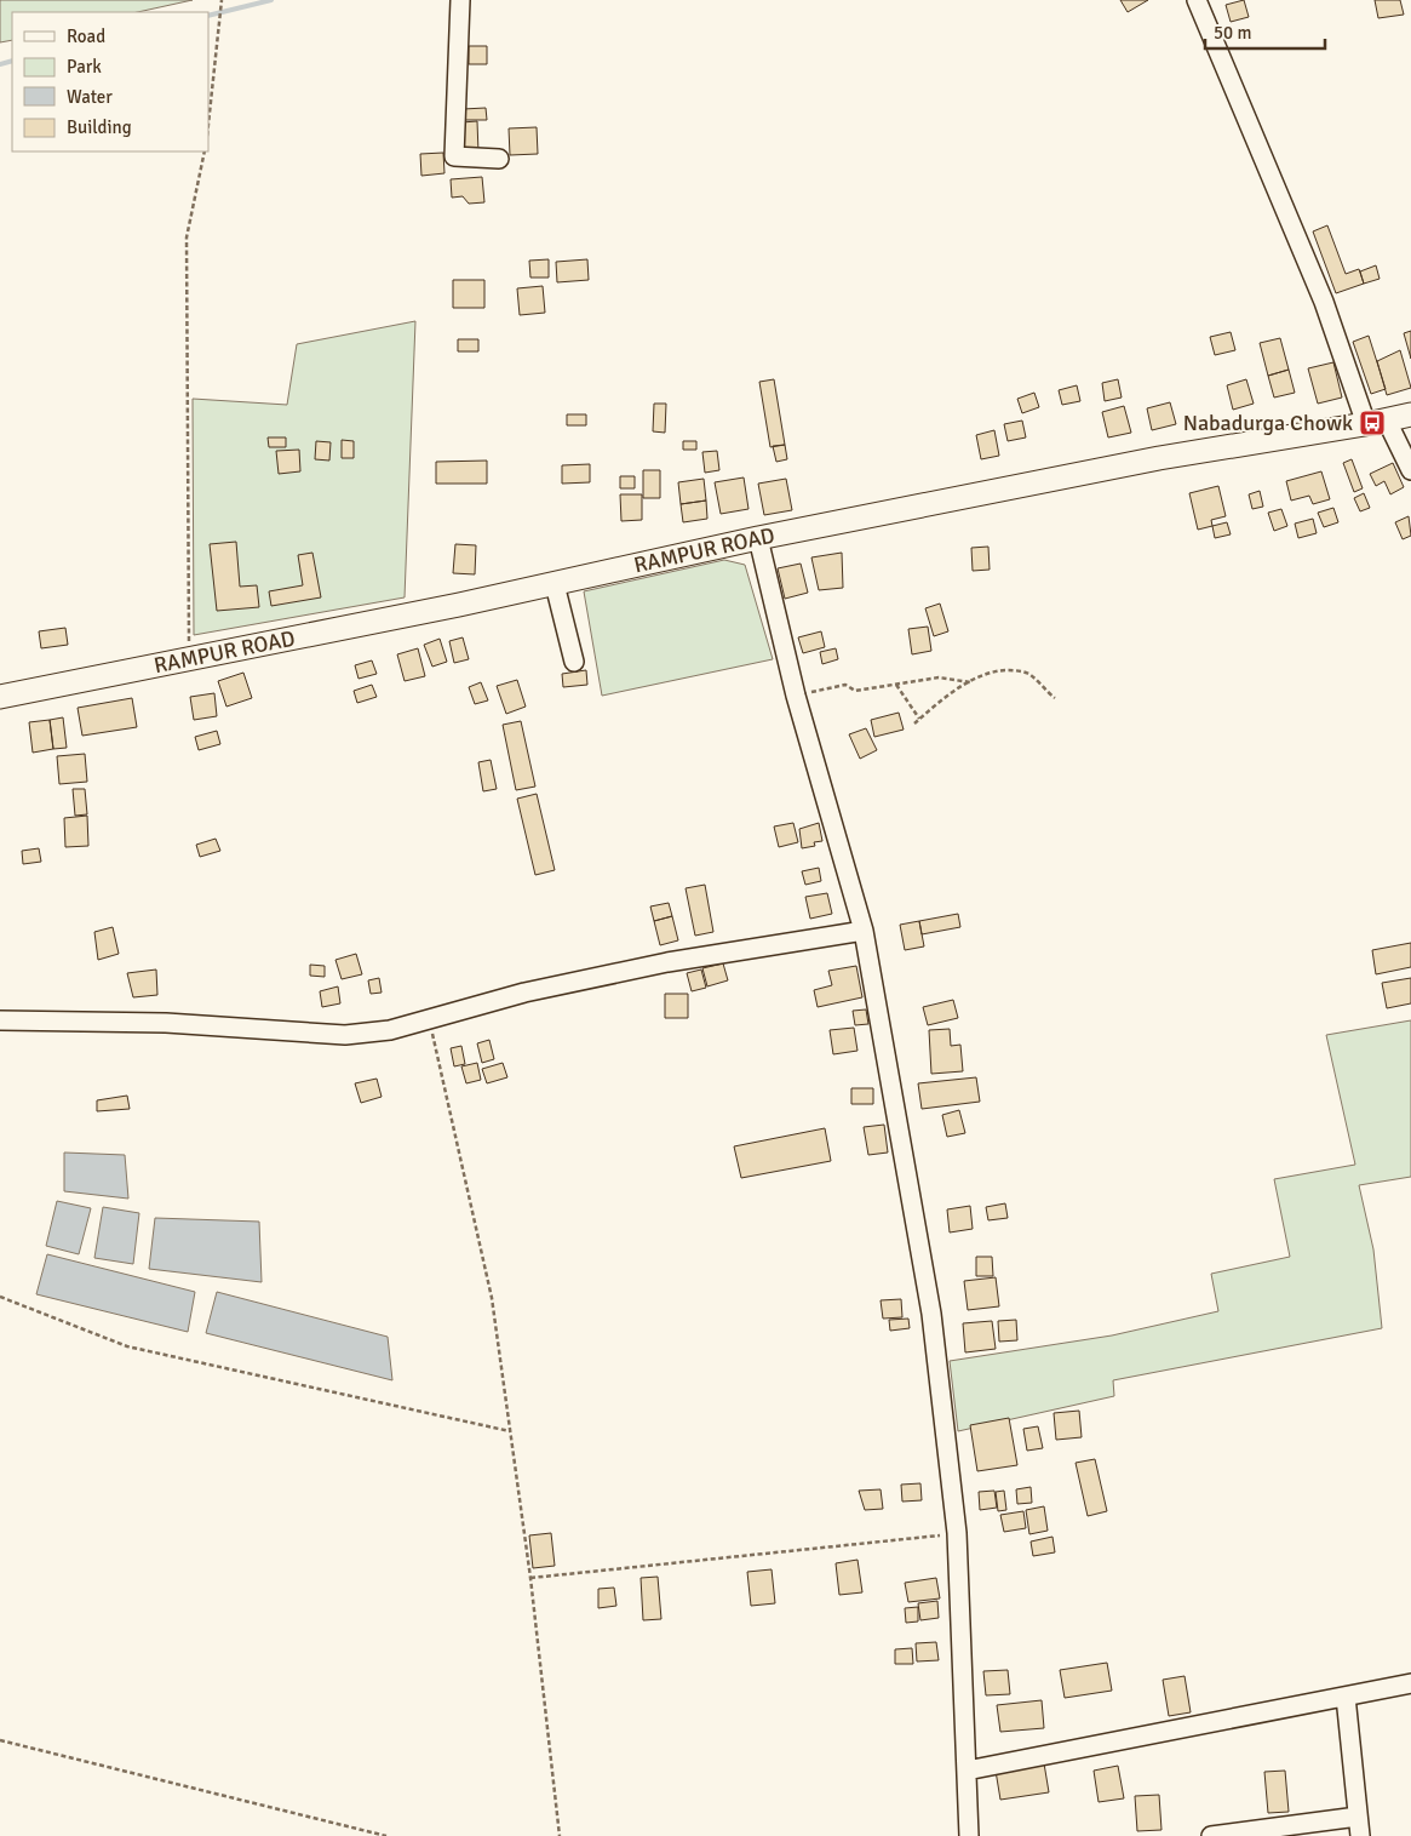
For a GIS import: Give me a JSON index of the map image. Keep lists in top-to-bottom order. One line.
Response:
{"streets":{"main road":["RAMPUR ROAD"]},"places":{"bus stop":["Nabadurga Chowk"]},"legend":["Road","Park","Water","Building"],"scale_bar":"50 m"}
